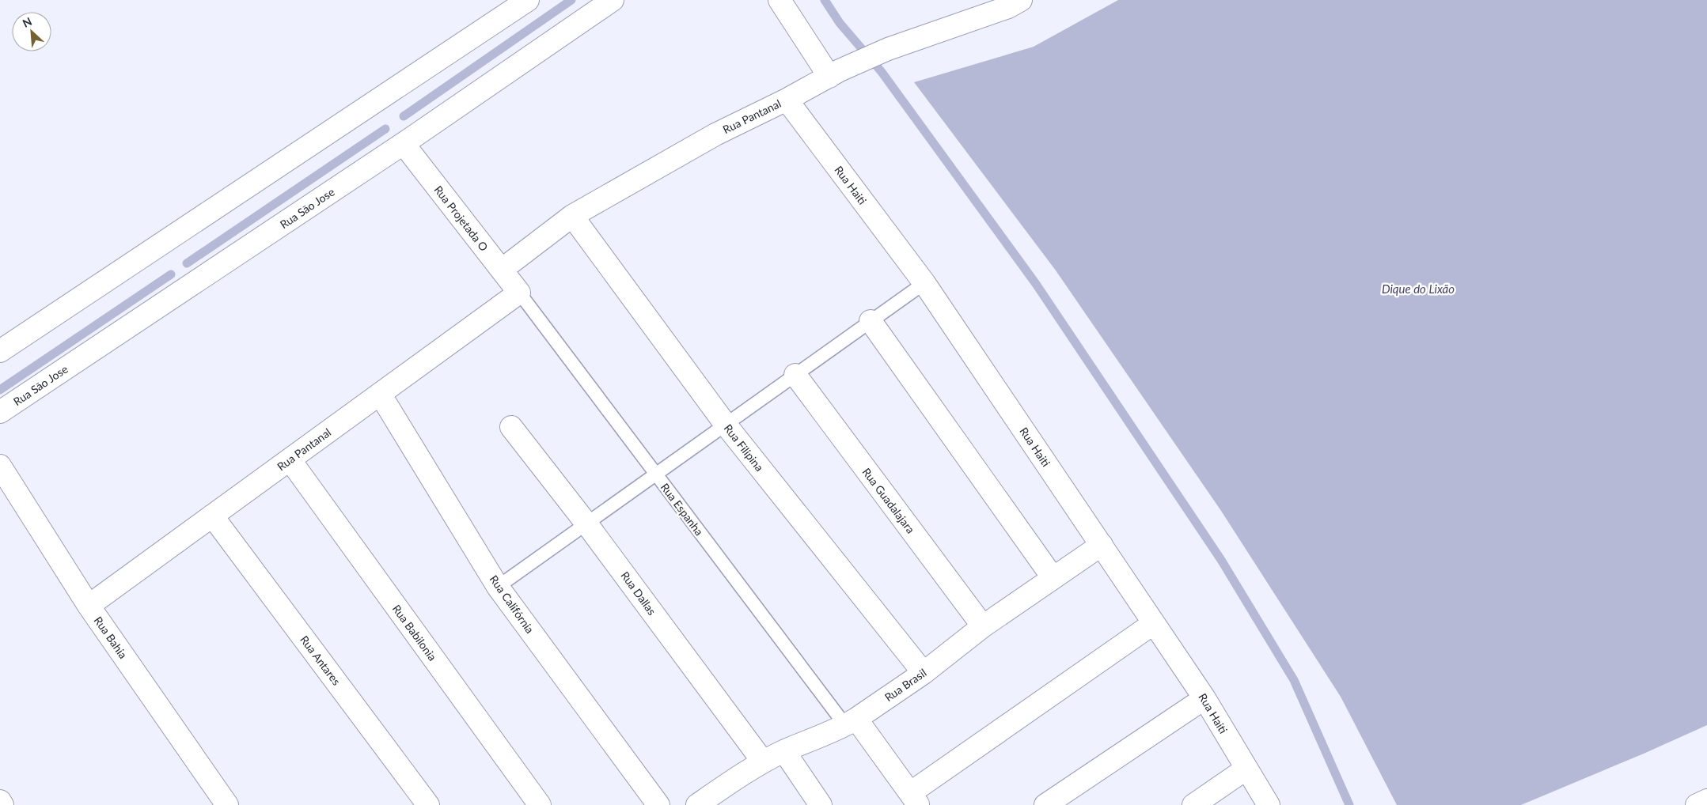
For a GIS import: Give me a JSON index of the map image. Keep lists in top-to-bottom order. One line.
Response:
{"streets":{"main road":["Rua Pantanal","Rua Haiti","Rua Sāo Jose","Rua Projetada O","Rua Filipina","Rua Guadalajara","Rua Dallas","Rua Califórnia","Rua Babilonia","Rua Bahia","Rua Antares","Rua Brasil"],"lane":["Rua Espanha"]},"crossings":[["Rua Pantanal","Rua Haiti"],["Rua Pantanal","Rua Projetada O"],["Rua Pantanal","Rua Filipina"],["Rua Pantanal","Rua Espanha"],["Rua Pantanal","Rua Califórnia"],["Rua Pantanal","Rua Babilonia"],["Rua Pantanal","Rua Bahia"],["Rua Pantanal","Rua Antares"],["Rua Haiti","Rua Brasil"],["Rua Sāo Jose","Rua Projetada O"],["Rua Projetada O","Rua Espanha"],["Rua Filipina","Rua Brasil"],["Rua Guadalajara","Rua Brasil"],["Rua Espanha","Rua Brasil"],["Rua Dallas","Rua Brasil"]],"water":["Dique do Lixão"],"north":"top left"}
